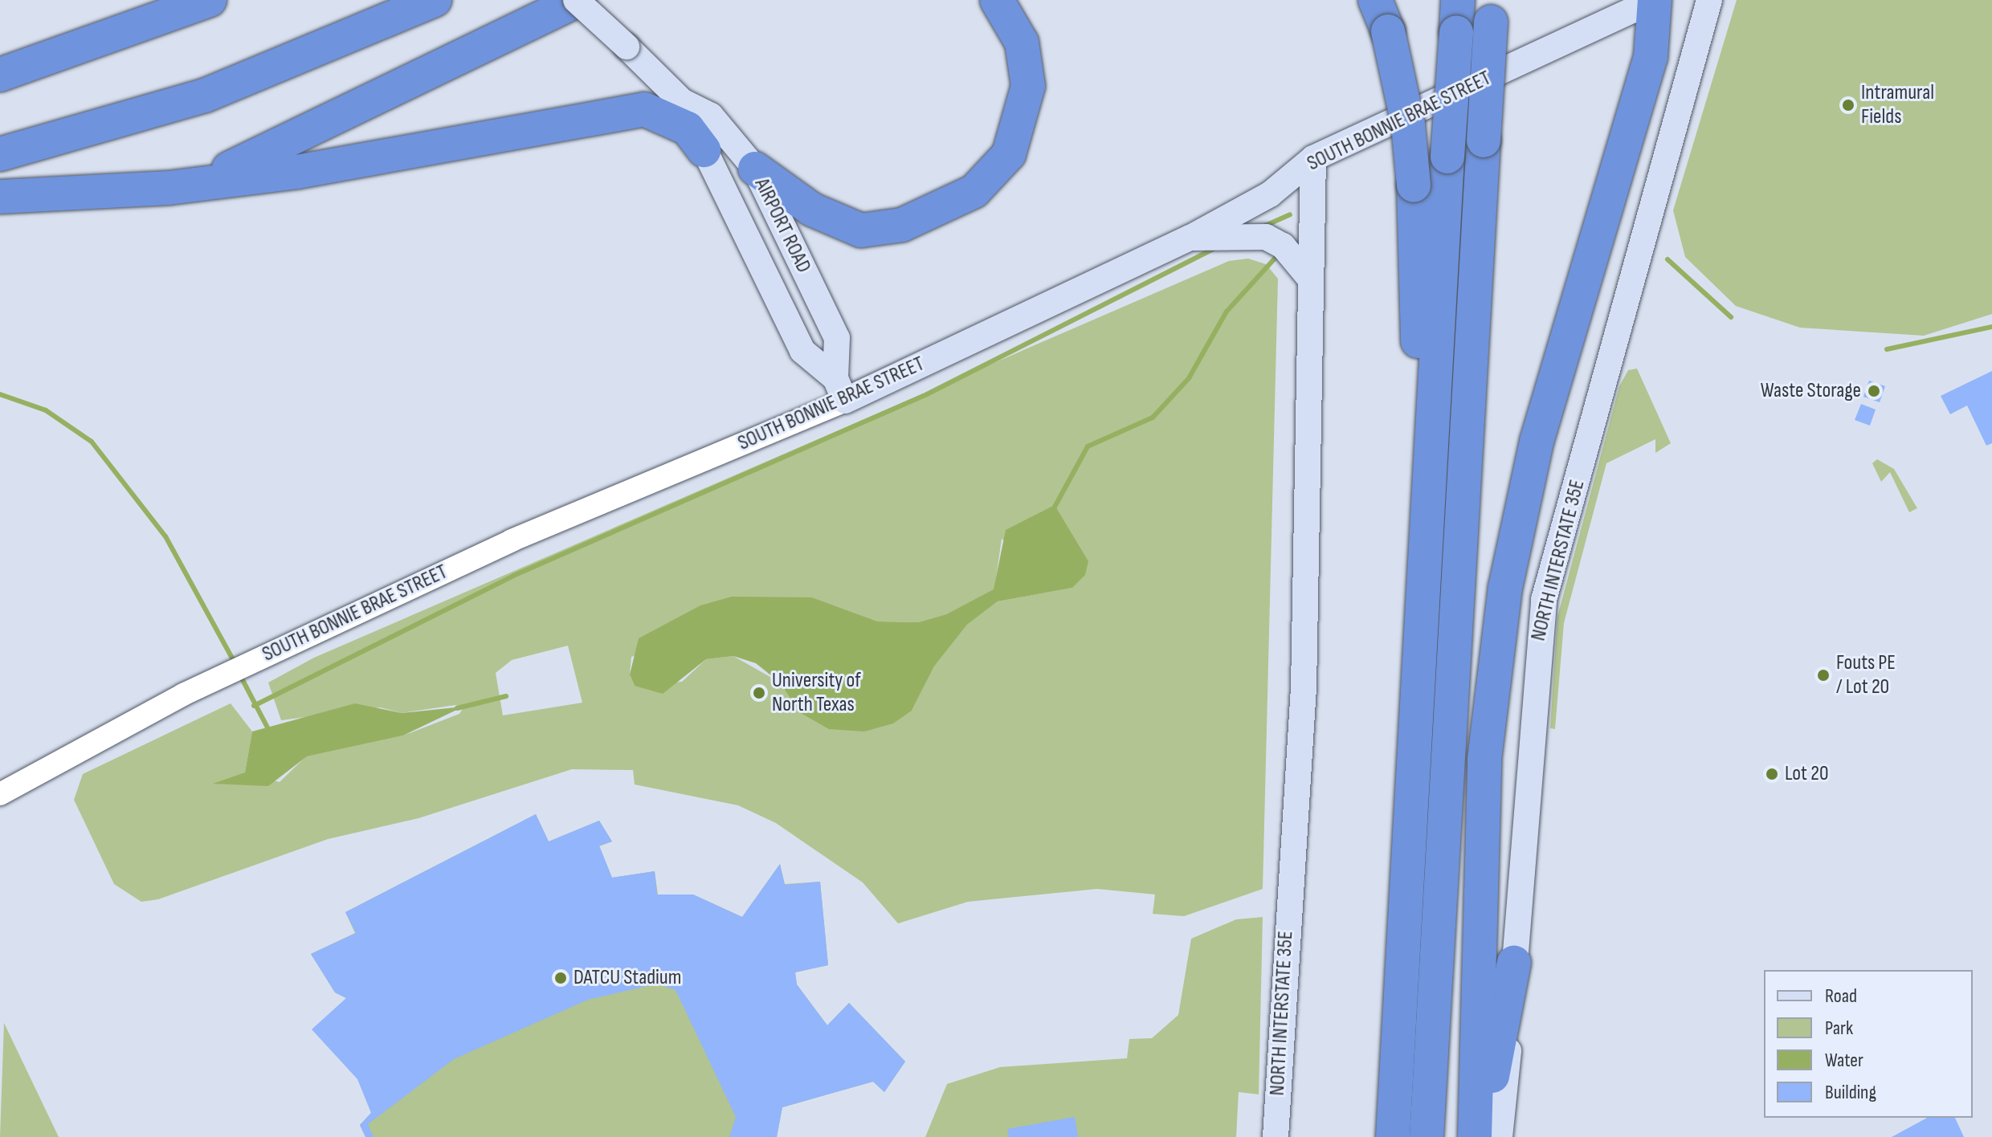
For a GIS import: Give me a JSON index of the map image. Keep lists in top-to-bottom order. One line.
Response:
{"streets":{"main road":["SOUTH BONNIE BRAE STREET","AIRPORT ROAD","NORTH INTERSTATE 35E"]},"crossings":[["SOUTH BONNIE BRAE STREET","AIRPORT ROAD"],["SOUTH BONNIE BRAE STREET","NORTH INTERSTATE 35E"]],"places":["Intramural Fields","Waste Storage","Fouts PE / Lot 20","University of North Texas","Lot 20","DATCU Stadium"],"legend":["Road","Park","Water","Building"]}
